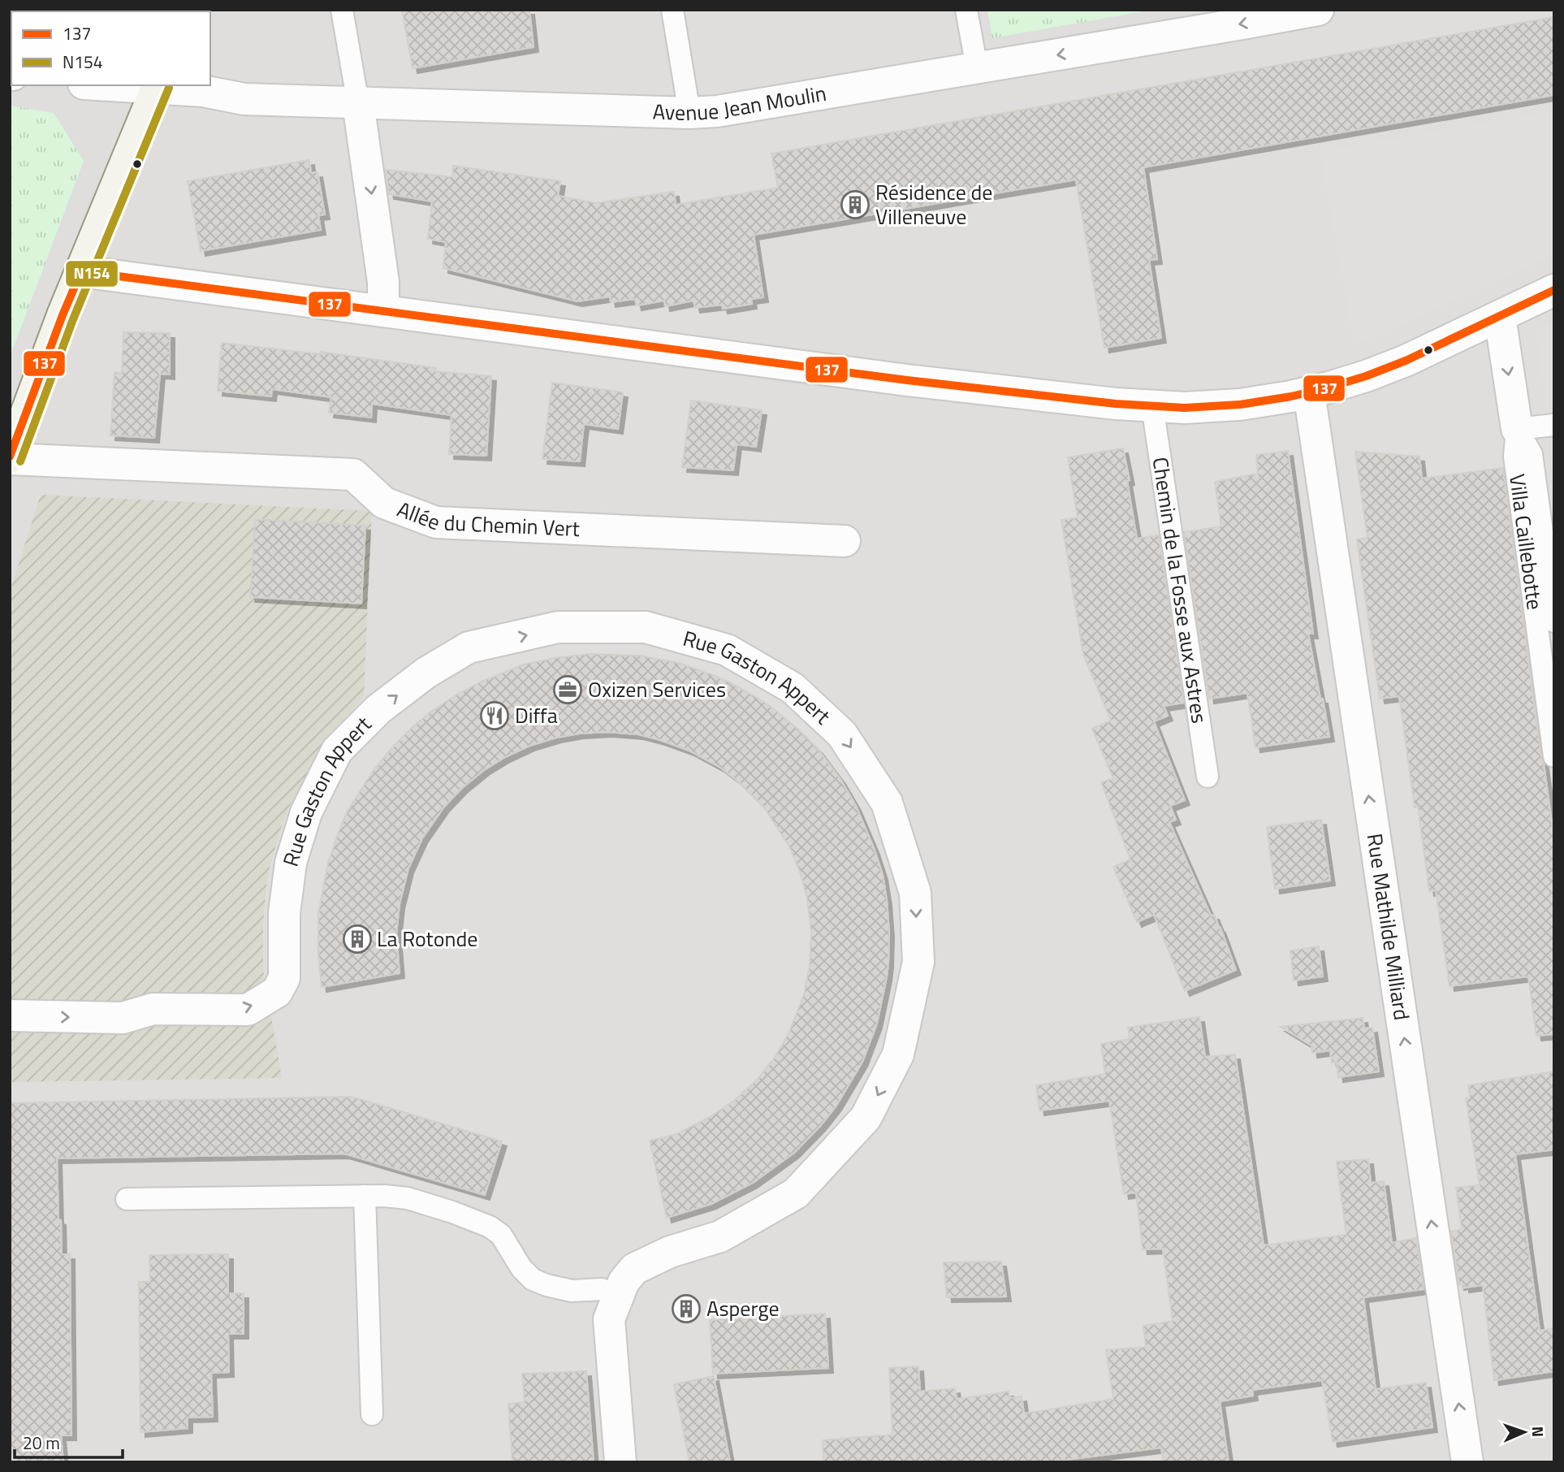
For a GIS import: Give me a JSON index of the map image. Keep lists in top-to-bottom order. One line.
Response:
{"streets":{"street":["Avenue Jean Moulin","Allée du Chemin Vert","Rue Gaston Appert","Rue Mathilde Milliard"],"lane":["Villa Caillebotte","Chemin de la Fosse aux Astres"]},"one_way":["Rue Mathilde Milliard"],"places":{"building":["Résidence de Villeneuve","La Rotonde","Asperge"],"office":["Oxizen Services"],"restaurant":["Diffa"]},"lines":["transit line N154","transit line 137"],"legend":["137","N154"],"scale_bar":"20 m","north":"right"}
